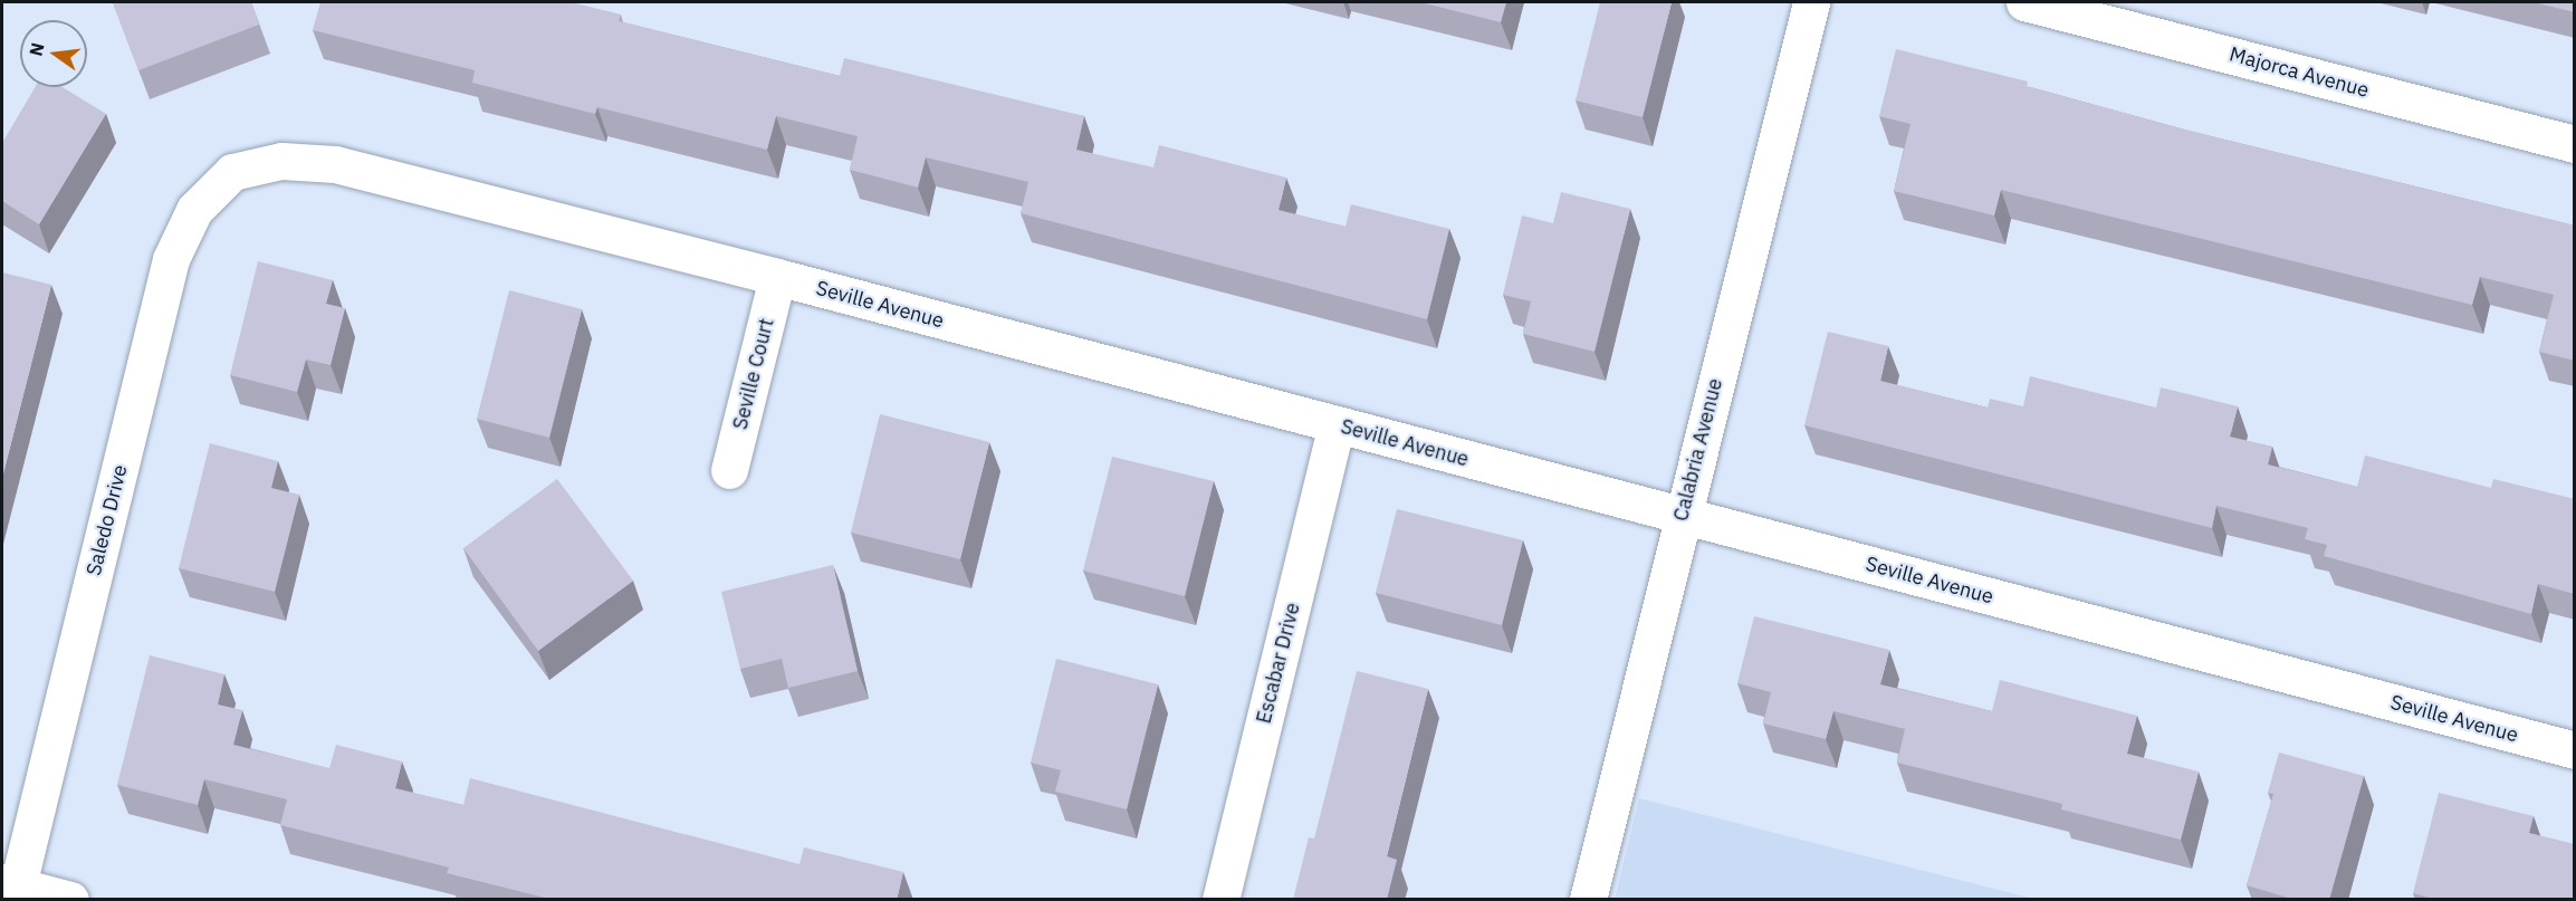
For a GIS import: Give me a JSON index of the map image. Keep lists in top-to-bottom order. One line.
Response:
{"streets":{"street":["Majorca Avenue","Seville Avenue","Seville Court","Calabria Avenue","Saledo Drive","Escabar Drive"]},"crossings":[["Seville Avenue","Seville Court"],["Seville Avenue","Calabria Avenue"],["Seville Avenue","Saledo Drive"],["Seville Avenue","Escabar Drive"]],"north":"left"}
